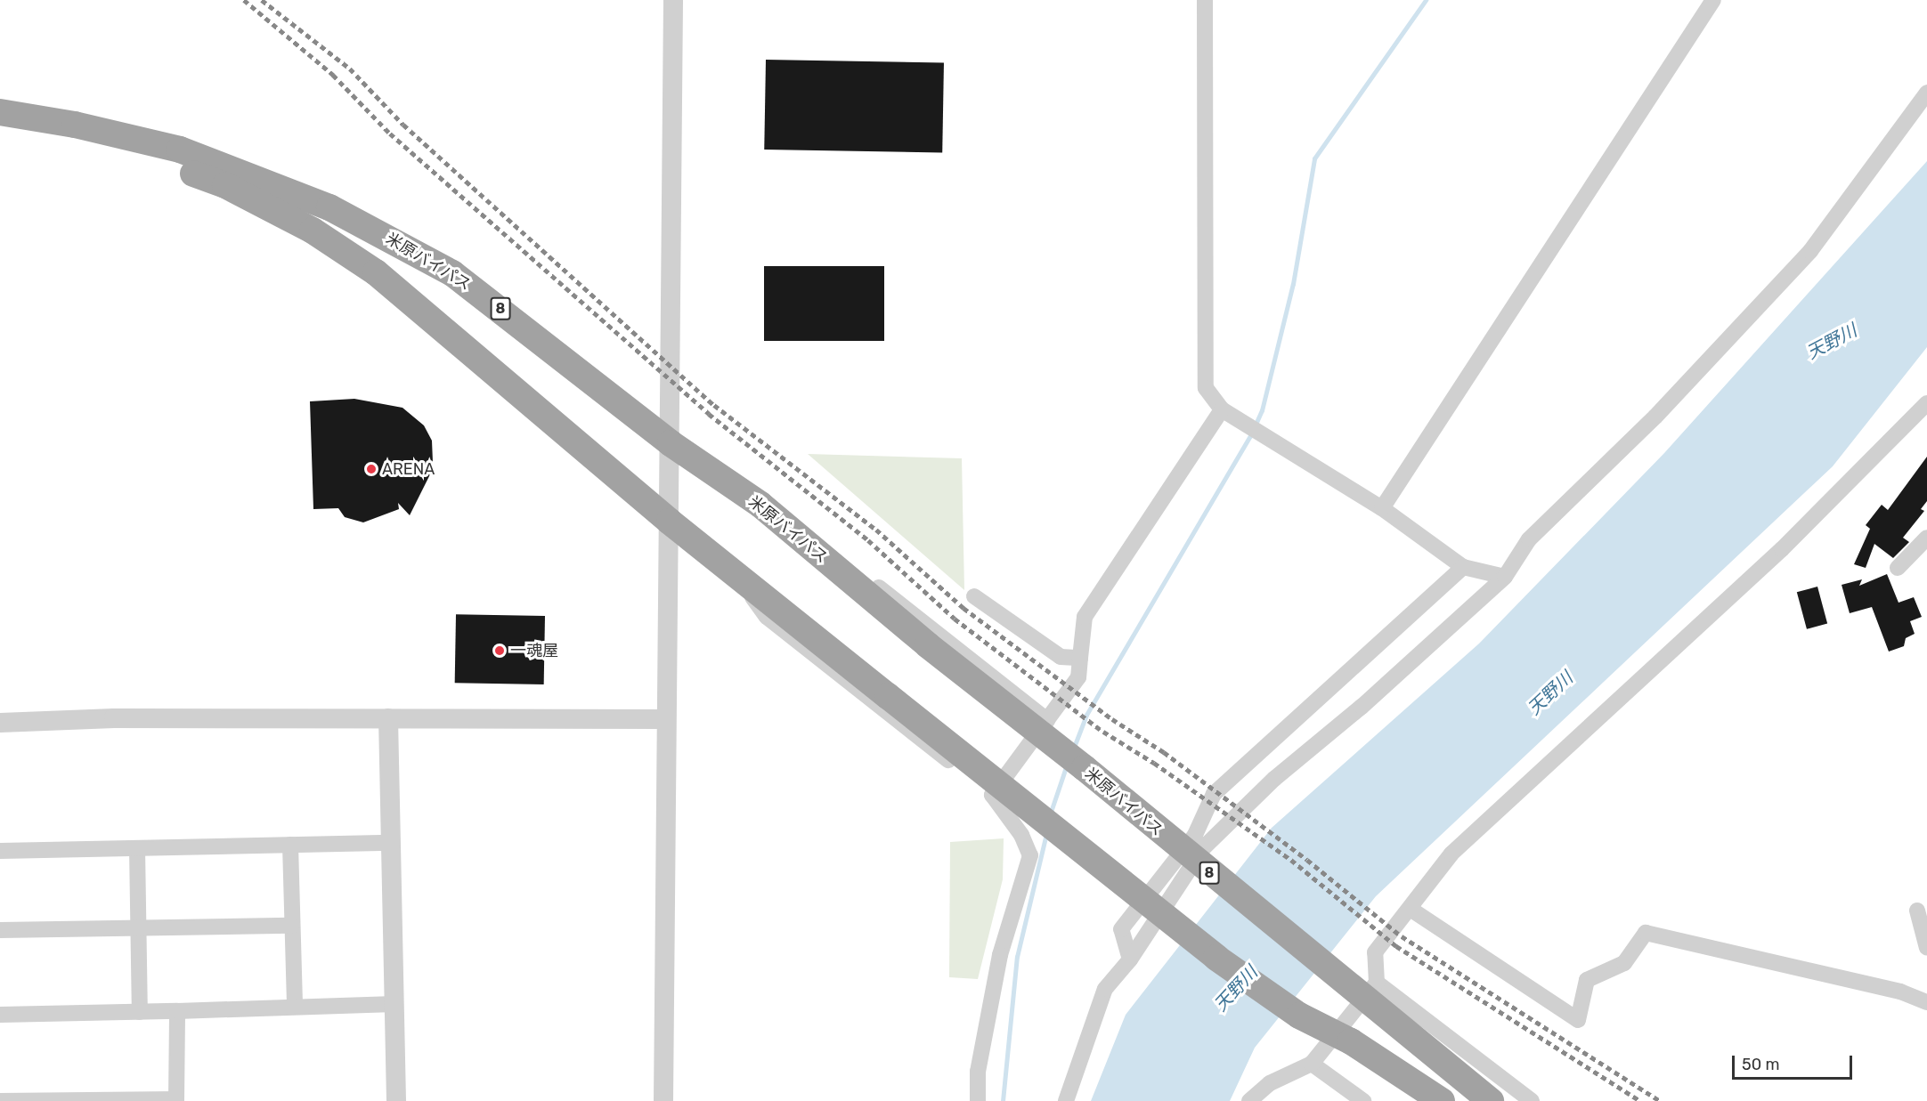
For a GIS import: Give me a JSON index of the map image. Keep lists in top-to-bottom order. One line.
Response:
{"streets":{"highway":["米原バイパス","8"]},"water":["天野川"],"places":["ARENA","一魂屋"],"scale_bar":"50 m"}
